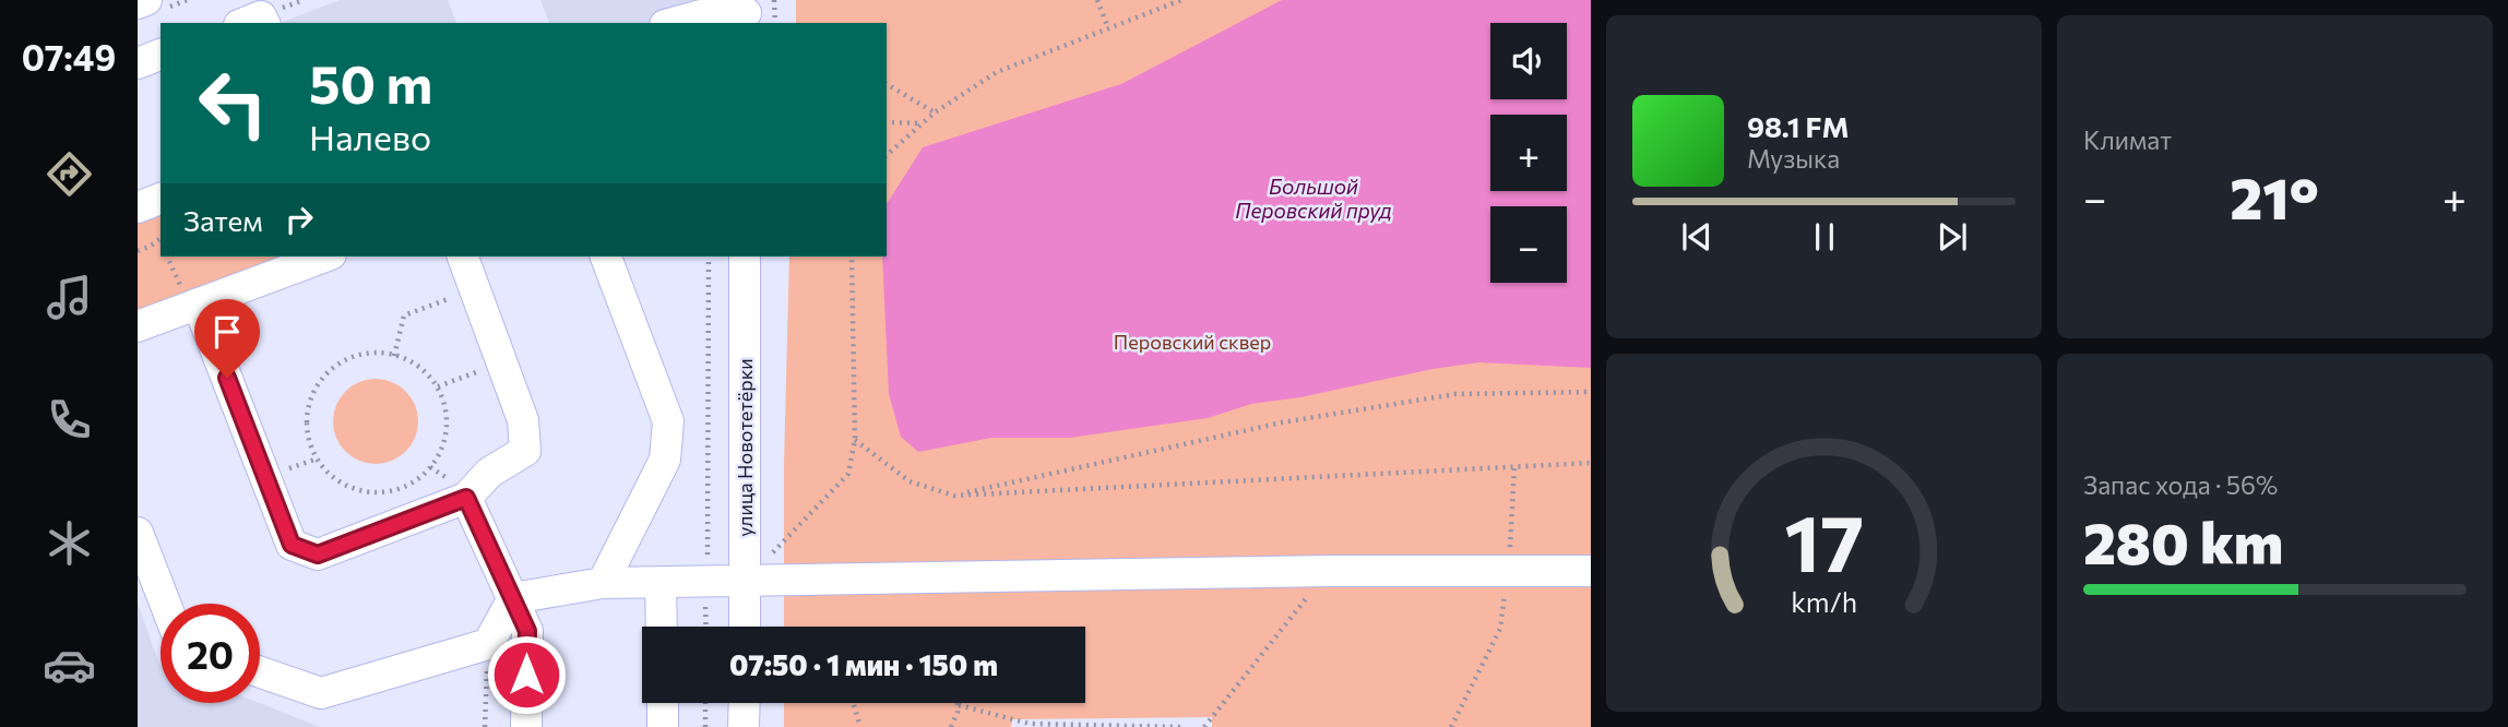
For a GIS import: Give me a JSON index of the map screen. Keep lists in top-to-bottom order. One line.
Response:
{"streets":{"street":["улица Новотетёрки"]},"water":["Большой Перовский пруд"],"parks":["Перовский сквер"],"page":{"tabs":"07:49","tile":["Климат",["Запас хода · 56%","280 km"]],"map_buttons":["+","−"],"turn":["50 m","Налево"],"song":["98.1 FM","Музыка"],"heat":["−","21°","+"],"then":"Затем","limit":"20","trip":"07:50 · 1 мин · 150 m","gauge":["17","km/h"]}}
